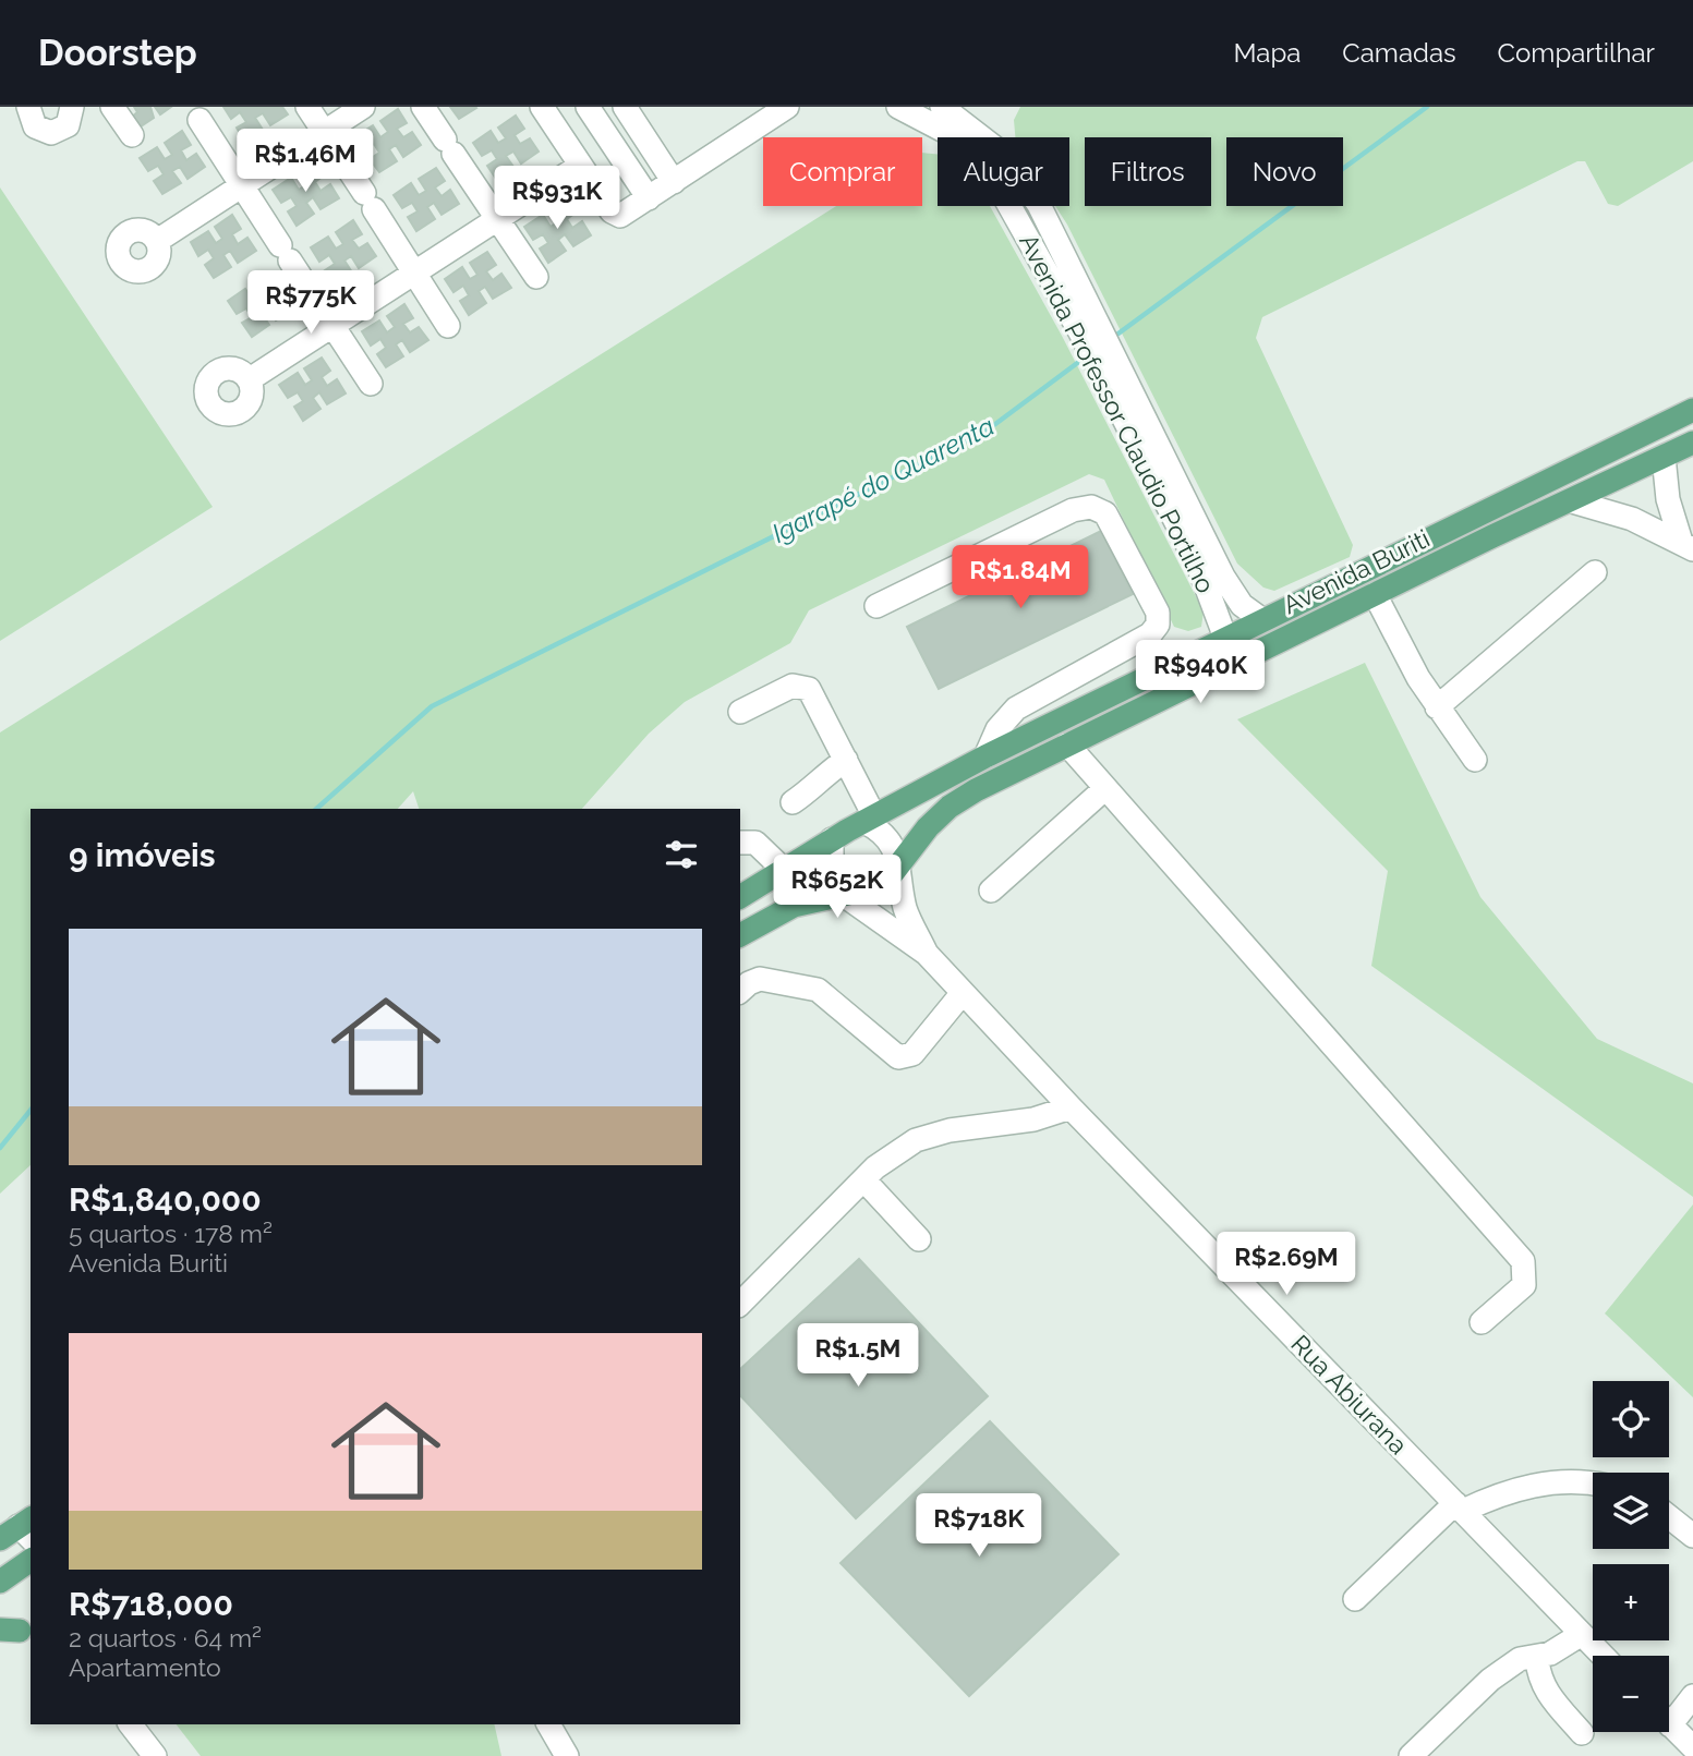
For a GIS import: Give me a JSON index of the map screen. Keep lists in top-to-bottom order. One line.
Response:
{"streets":{"main road":["Avenida Buriti"],"street":["Avenida Professor Claudio Portilho","Rua Abiurana"]},"crossings":[["Avenida Professor Claudio Portilho","Avenida Buriti"],["Avenida Buriti","Rua Abiurana"]],"water":["Igarapé do Quarenta"],"page":{"header":"Doorstep","nav":["Mapa","Camadas","Compartilhar"],"price":["R$1.46M","R$931K","R$775K","R$1.84M","R$940K","R$652K","R$2.69M","R$1.5M","R$718K"],"chip":["Comprar","Alugar","Filtros","Novo"],"heading":"9 imóveis","list":[{"name":"R$1,840,000","note":"5 quartos · 178 m² · Avenida Buriti"},{"name":"R$718,000","note":"2 quartos · 64 m² · Apartamento"}],"map_buttons":["+","−"]}}
